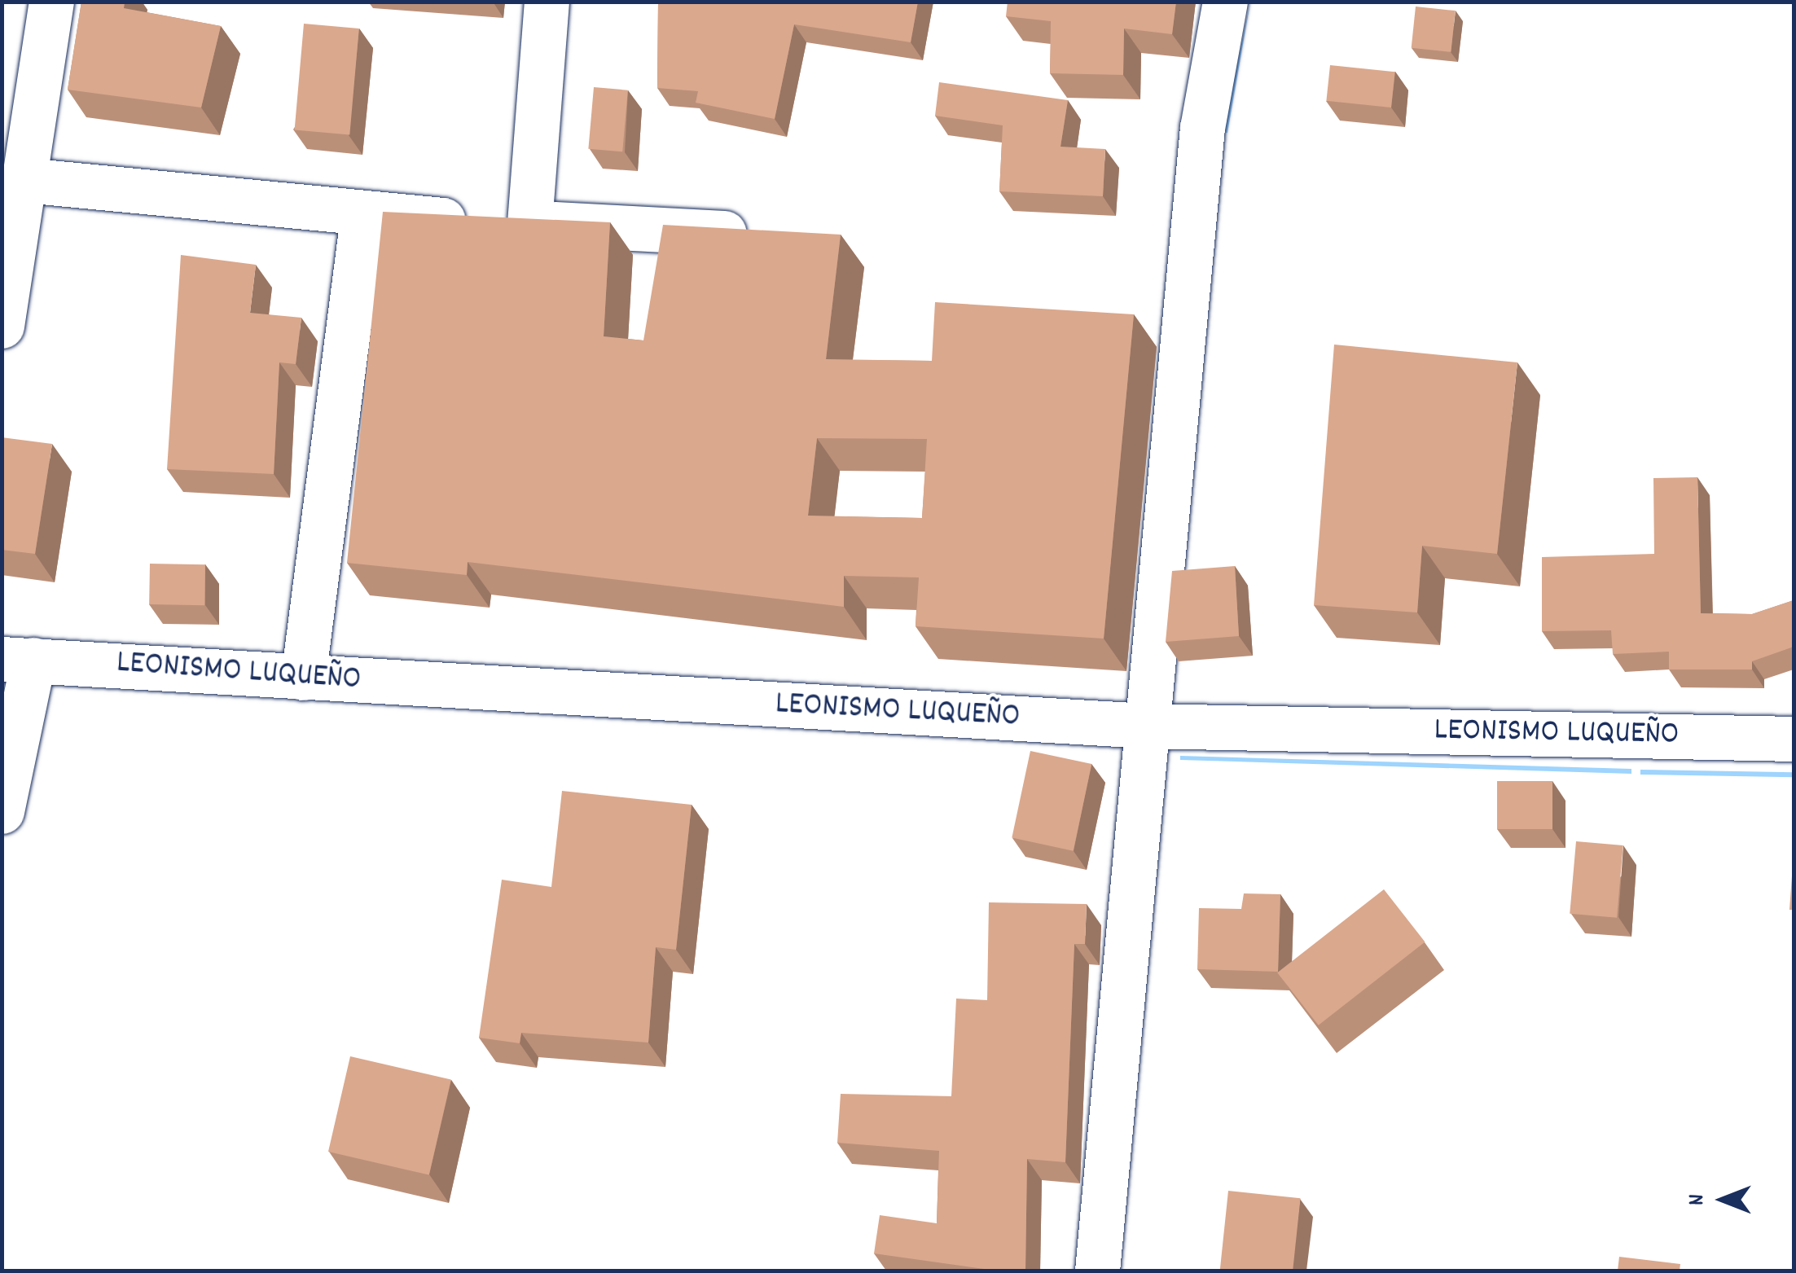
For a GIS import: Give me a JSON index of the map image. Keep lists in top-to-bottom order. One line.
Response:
{"streets":{"street":["LEONISMO LUQUEÑO"]},"north":"left"}
